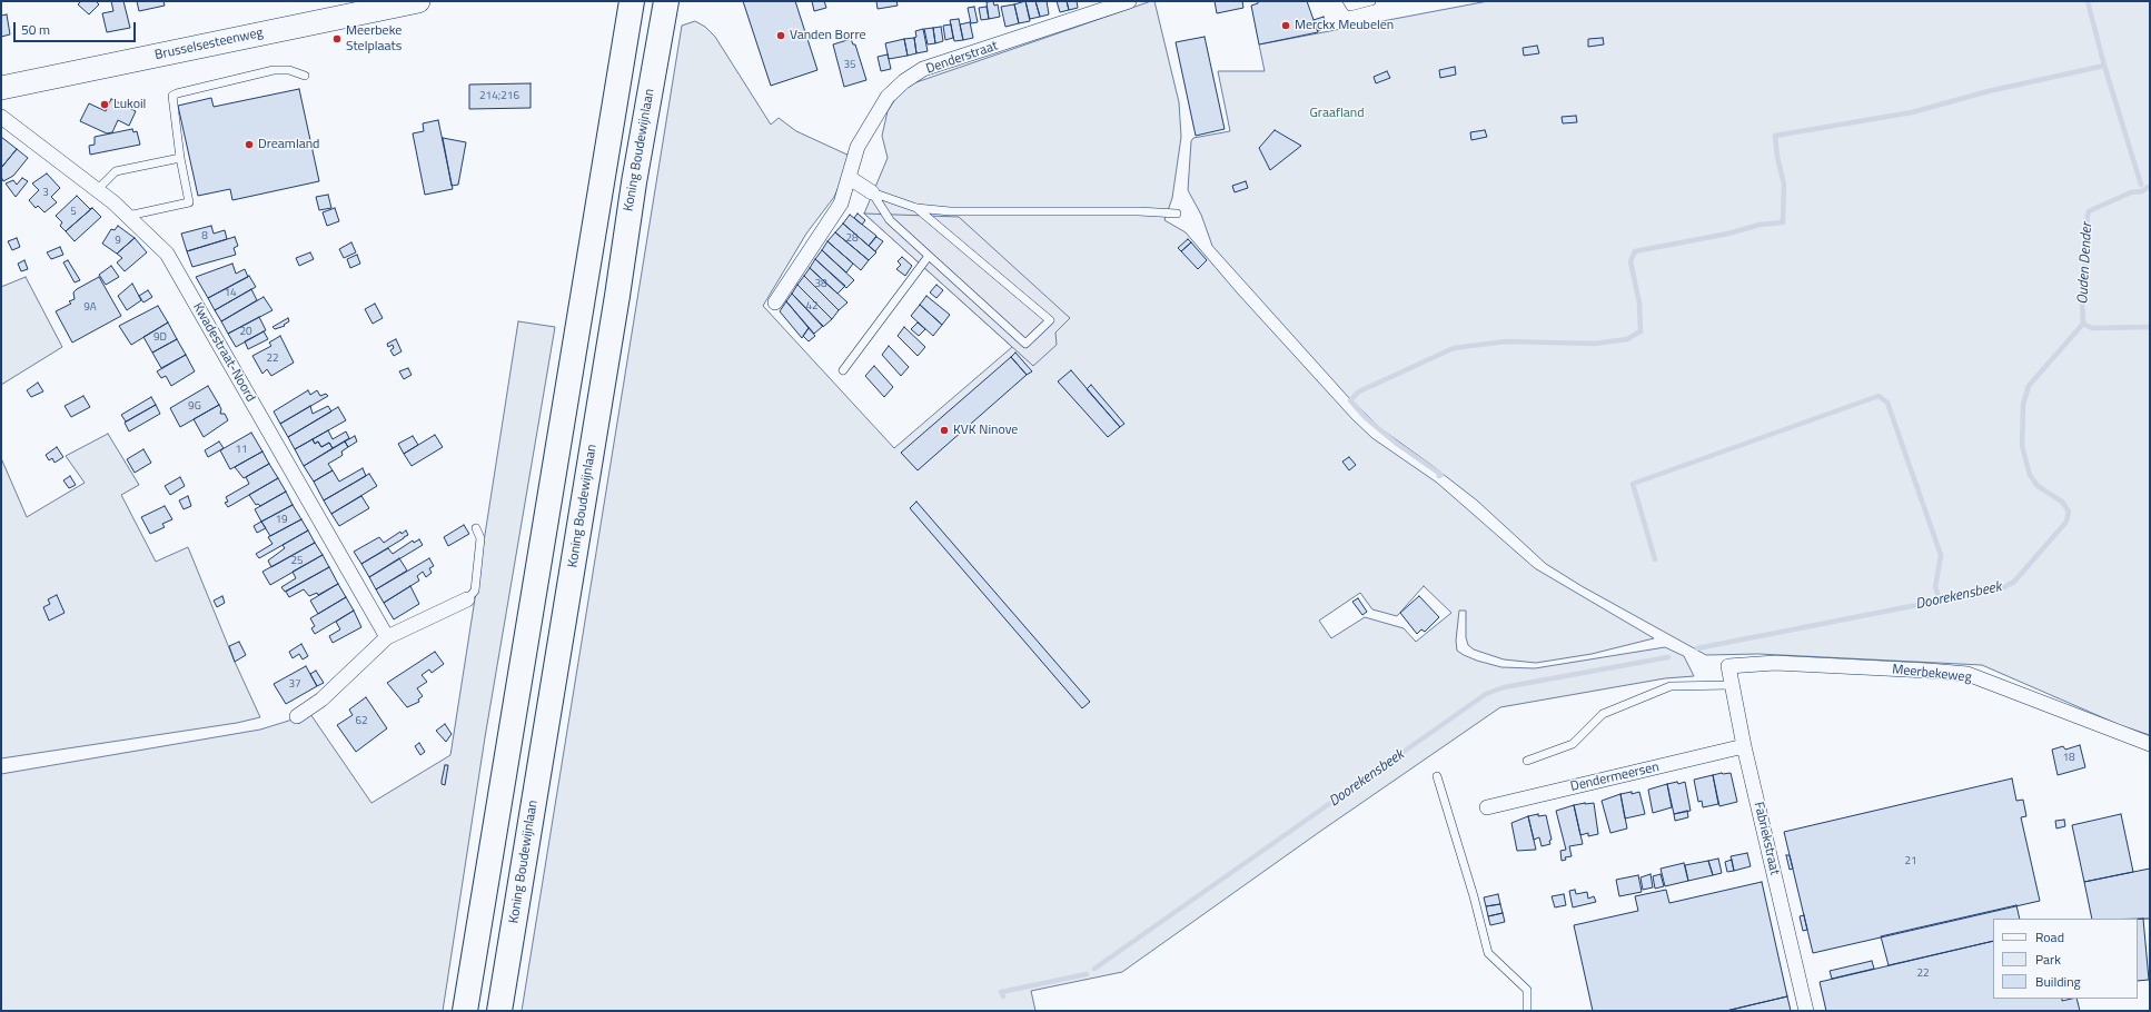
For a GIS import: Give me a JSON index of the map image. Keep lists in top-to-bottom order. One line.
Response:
{"streets":{"highway":["Koning Boudewijnlaan"],"main road":["Brusselsesteenweg"],"street":["Denderstraat","Kwadestraat-Noord","Meerbekeweg","Dendermeersen","Fabriekstraat"]},"crossings":[["Meerbekeweg","Fabriekstraat"],["Dendermeersen","Fabriekstraat"]],"water":["Ouden Dender","Doorekensbeek"],"parks":["Graafland"],"places":["Merckx Meubelen","Vanden Borre","Meerbeke Stelplaats","Lukoil","Dreamland","KVK Ninove"],"house_numbers":["35","214;216","3","5","8","28","9","38","14","42","9A","20","9D","22","9G","11","19","25","37","62","18","21","22"],"legend":["Road","Park","Building"],"scale_bar":"50 m"}
